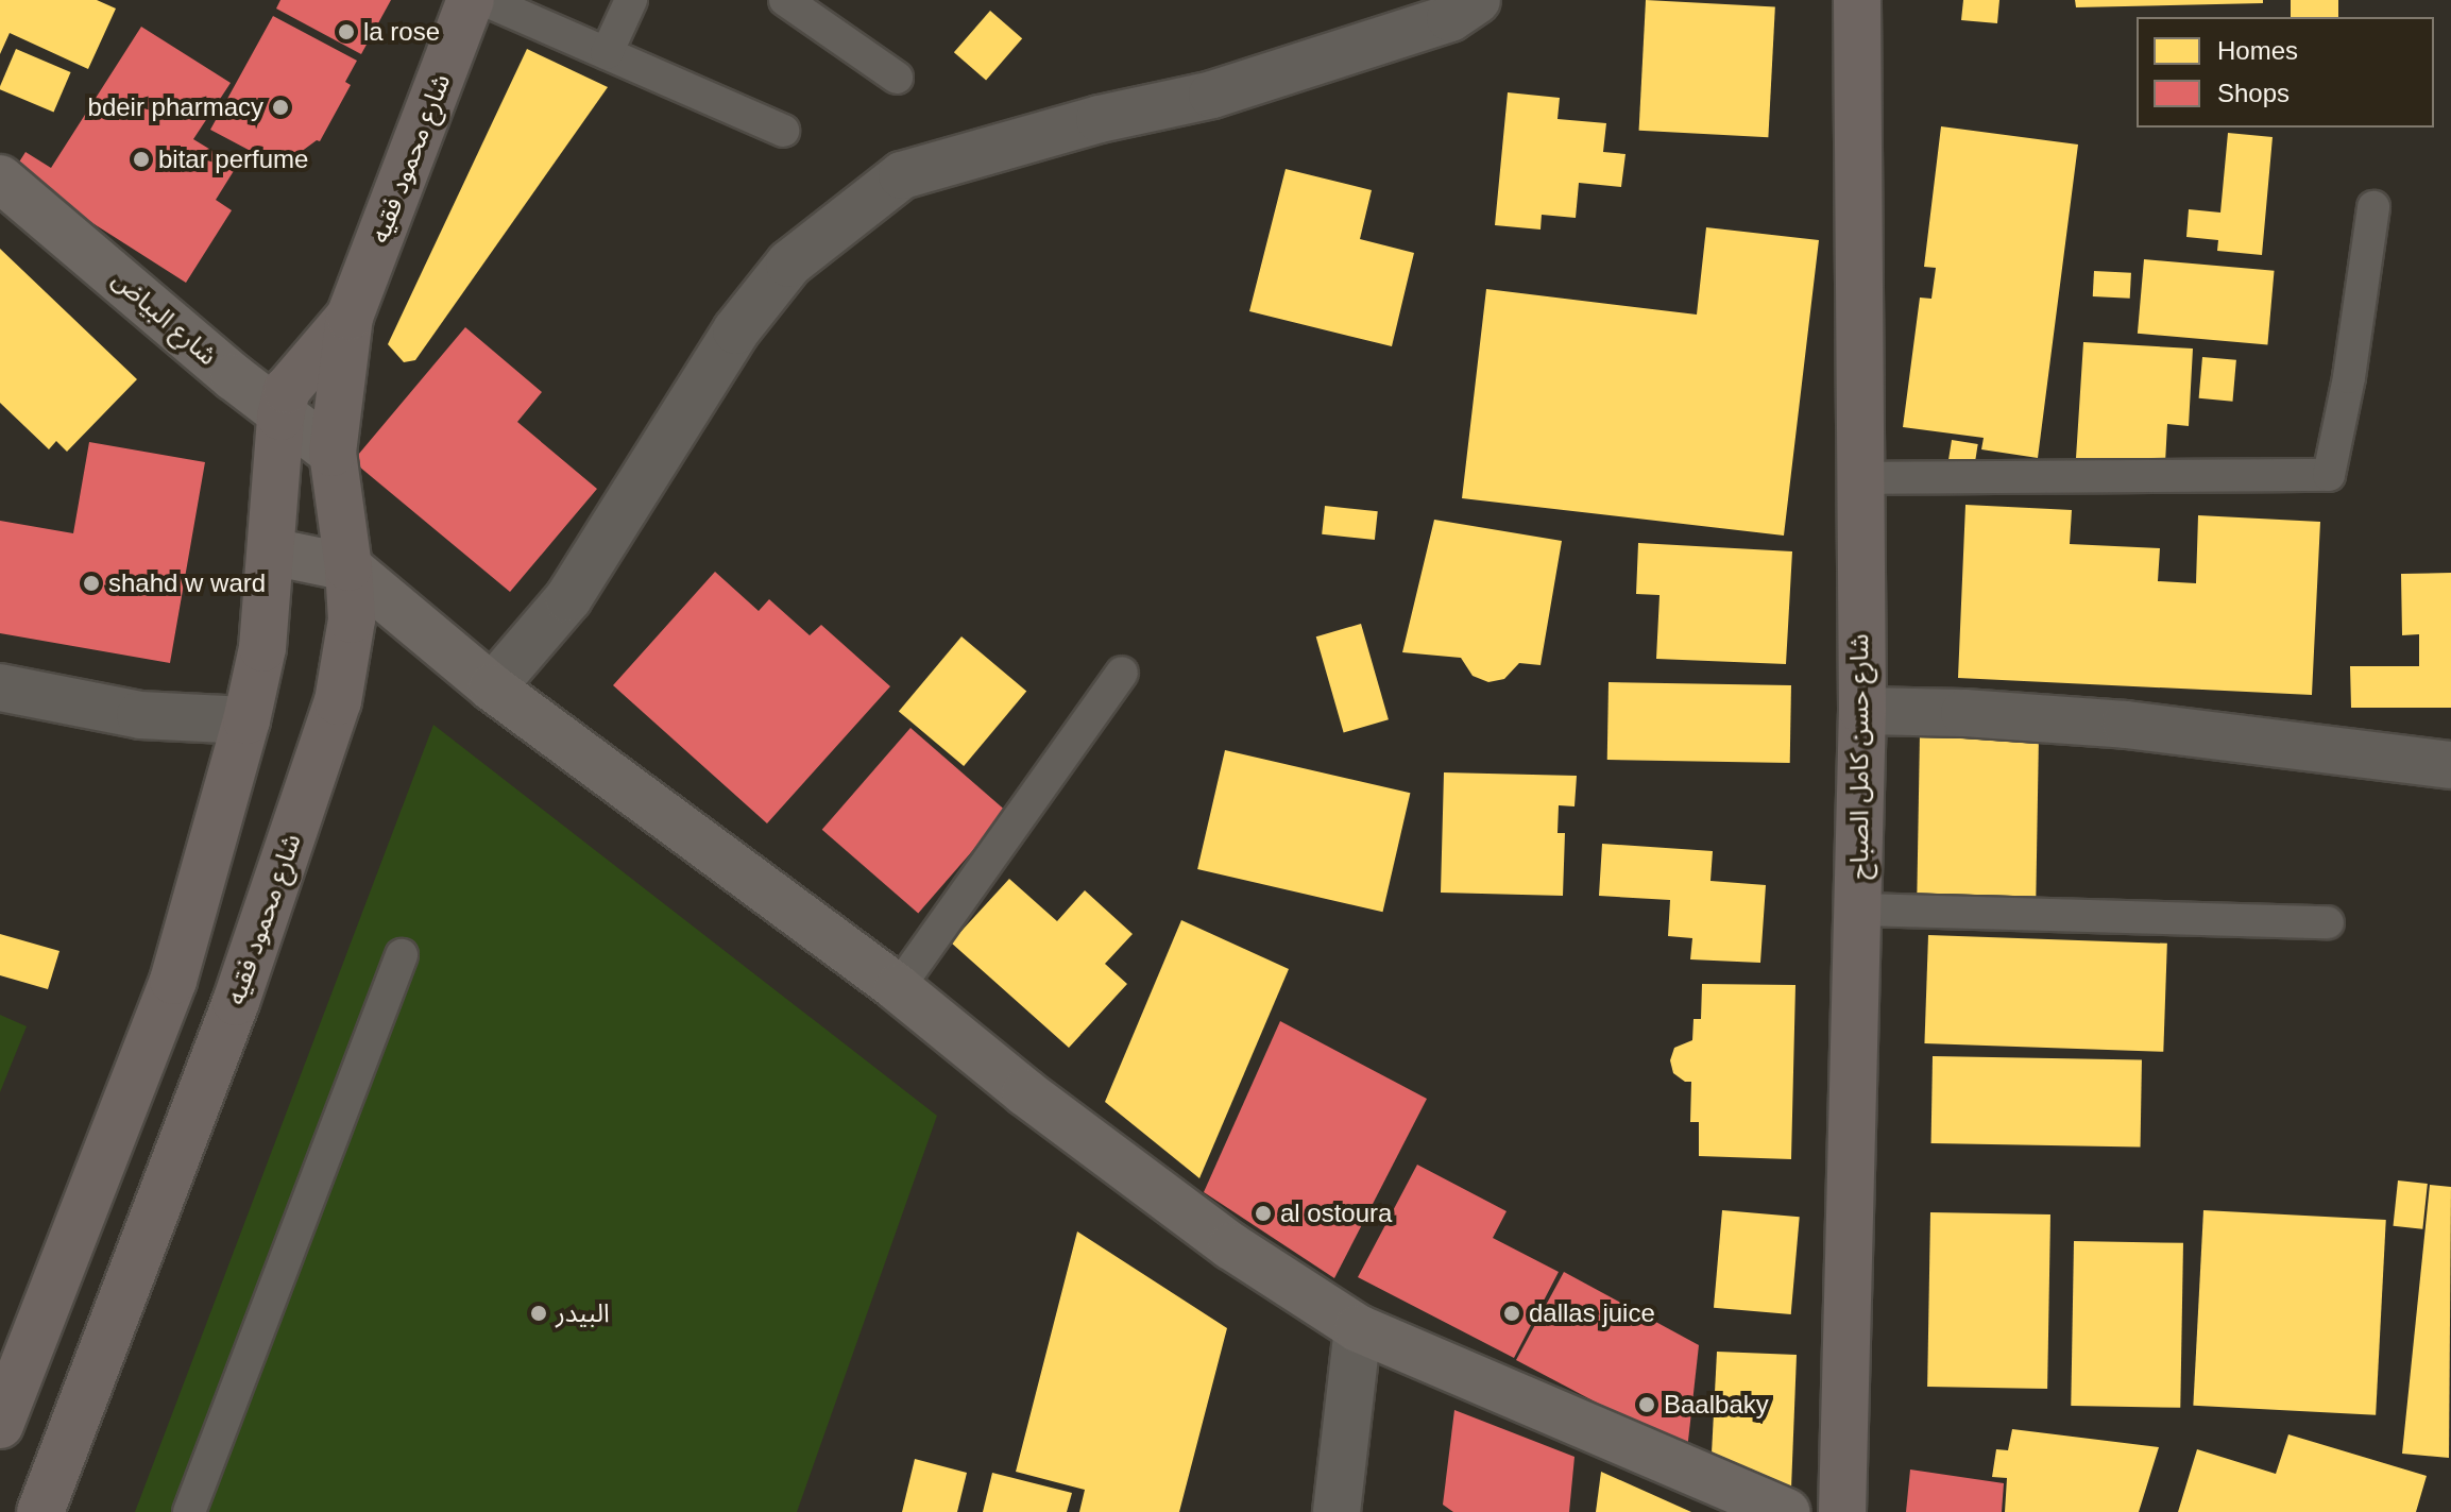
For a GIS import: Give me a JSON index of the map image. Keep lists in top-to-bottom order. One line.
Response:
{"streets":{"main road":["شارع محمود فقيه","شارع البياض","شارع حسن كامل الصباح"]},"crossings":[["شارع محمود فقيه","شارع البياض"]],"places":["la rose","bdeir pharmacy","bitar perfume","shahd w ward","al ostoura","البيدر","dallas juice","Baalbaky"],"legend":["Homes","Shops"]}
